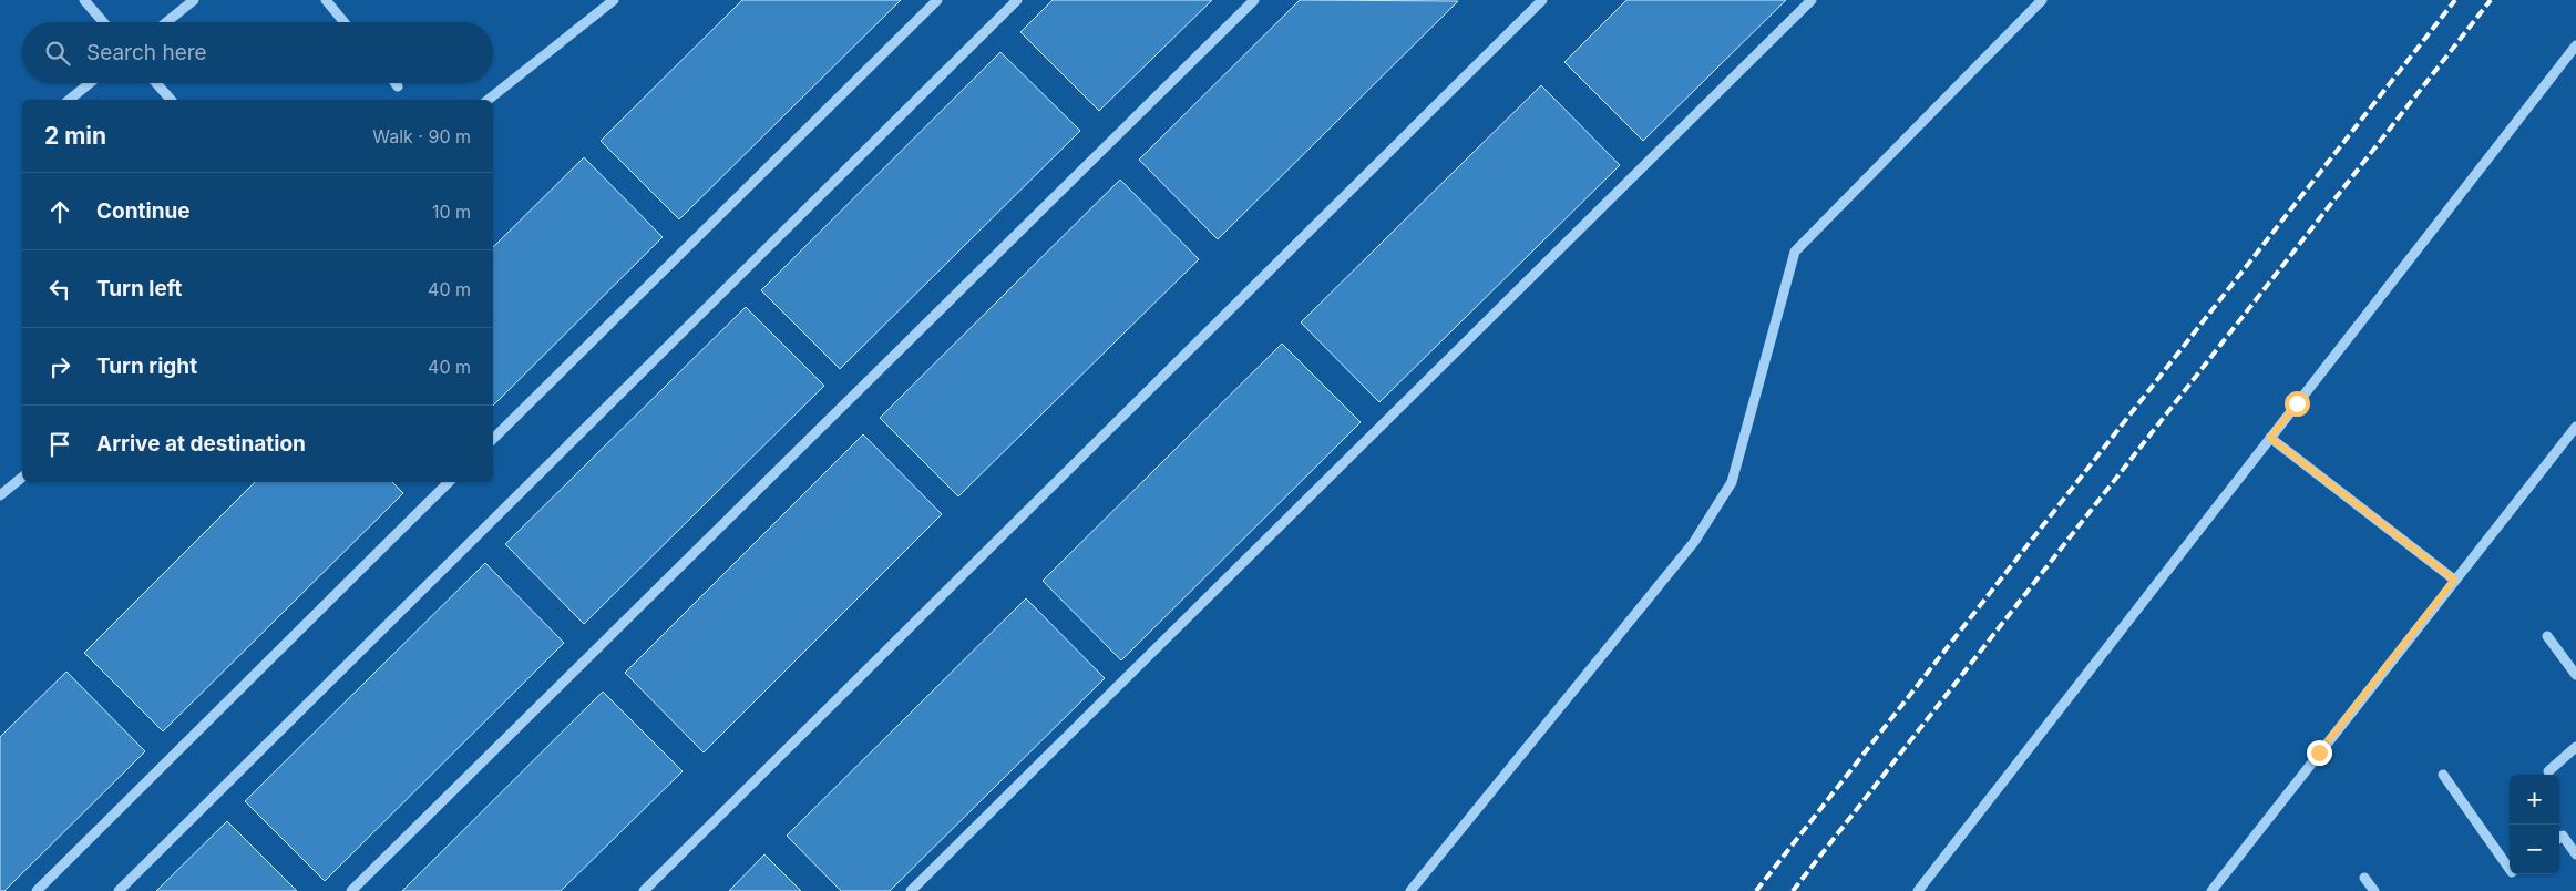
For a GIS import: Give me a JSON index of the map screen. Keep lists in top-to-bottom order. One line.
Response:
{"page":{"search":"Search here","heading":["2 min","Walk · 90 m"],"list":[["Continue","10 m"],["Turn left","40 m"],["Turn right","40 m"],"Arrive at destination"],"map_buttons":["+","−"]}}
